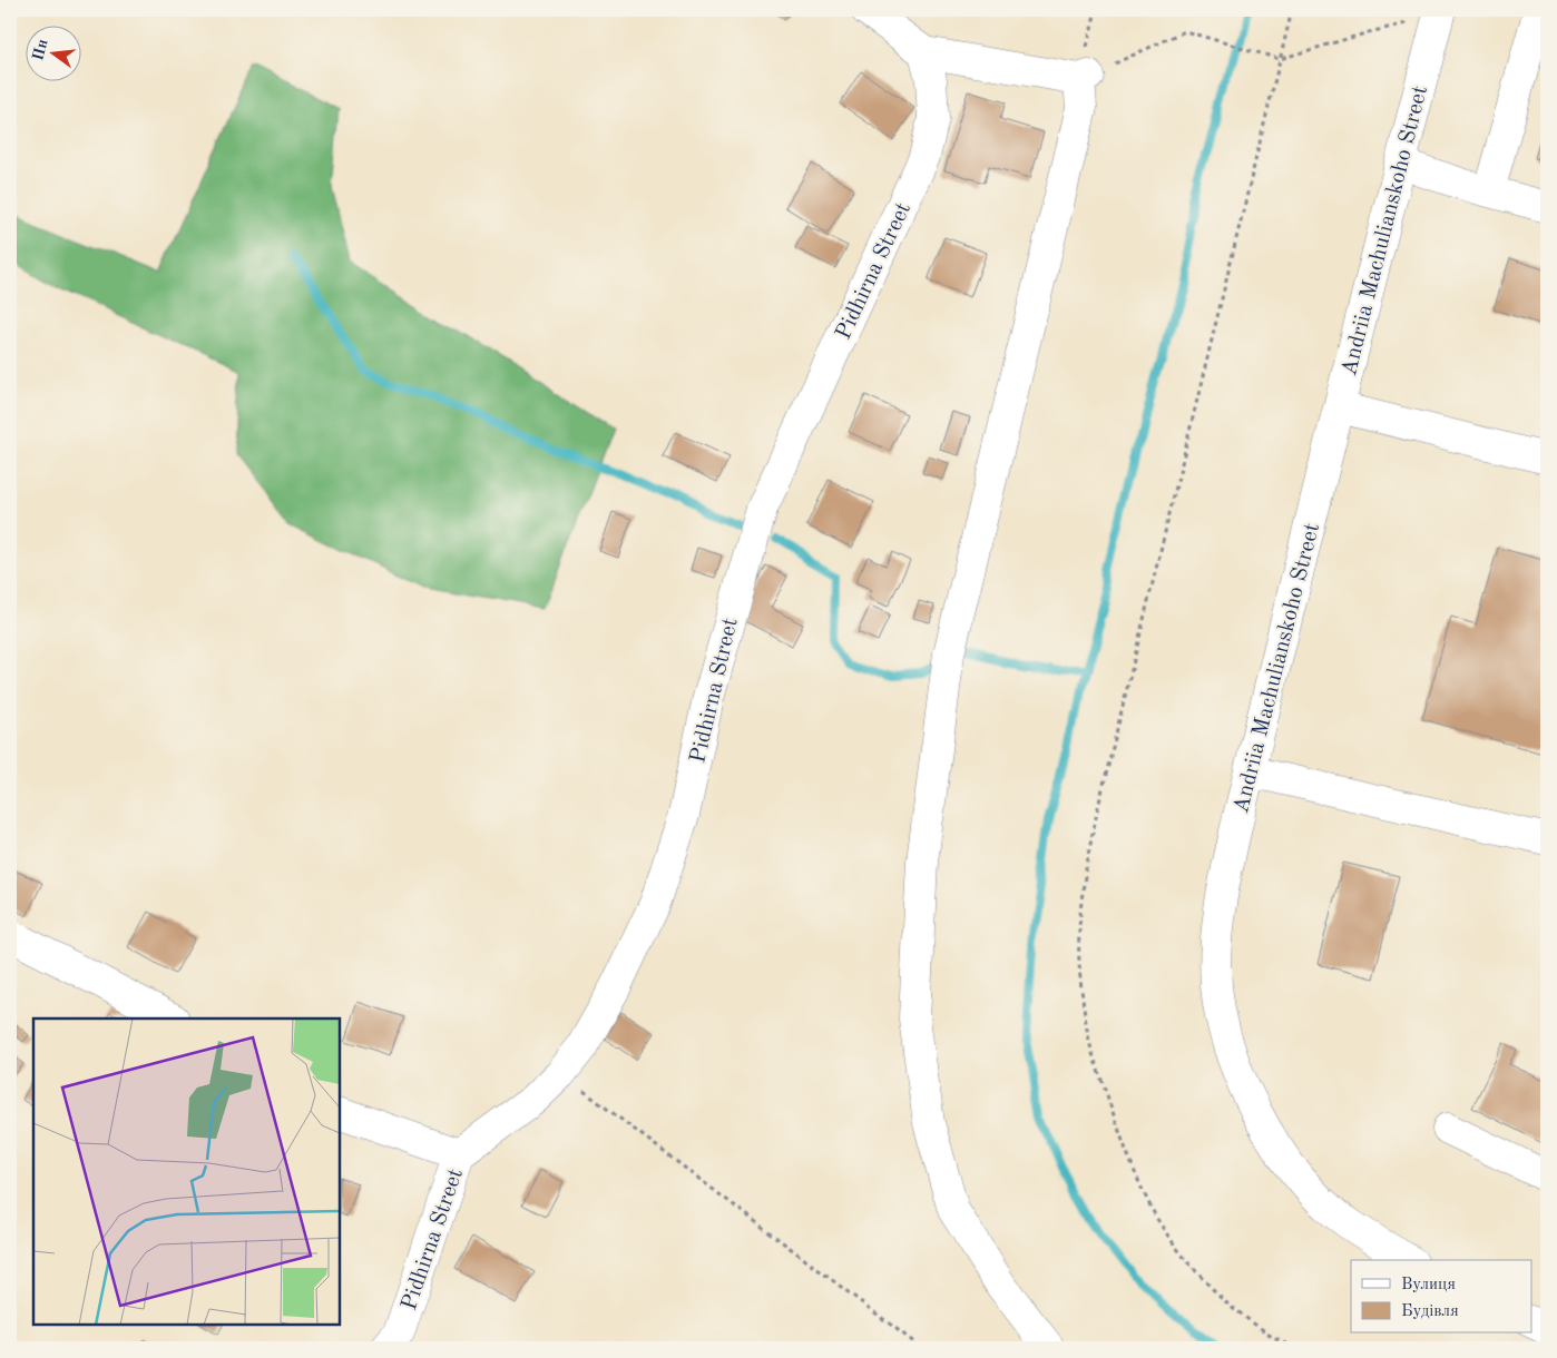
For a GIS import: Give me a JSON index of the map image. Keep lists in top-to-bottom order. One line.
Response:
{"streets":{"street":["Andriia Machulianskoho Street","Pidhirna Street"]},"legend":["Вулиця","Будівля"],"north":"left"}
